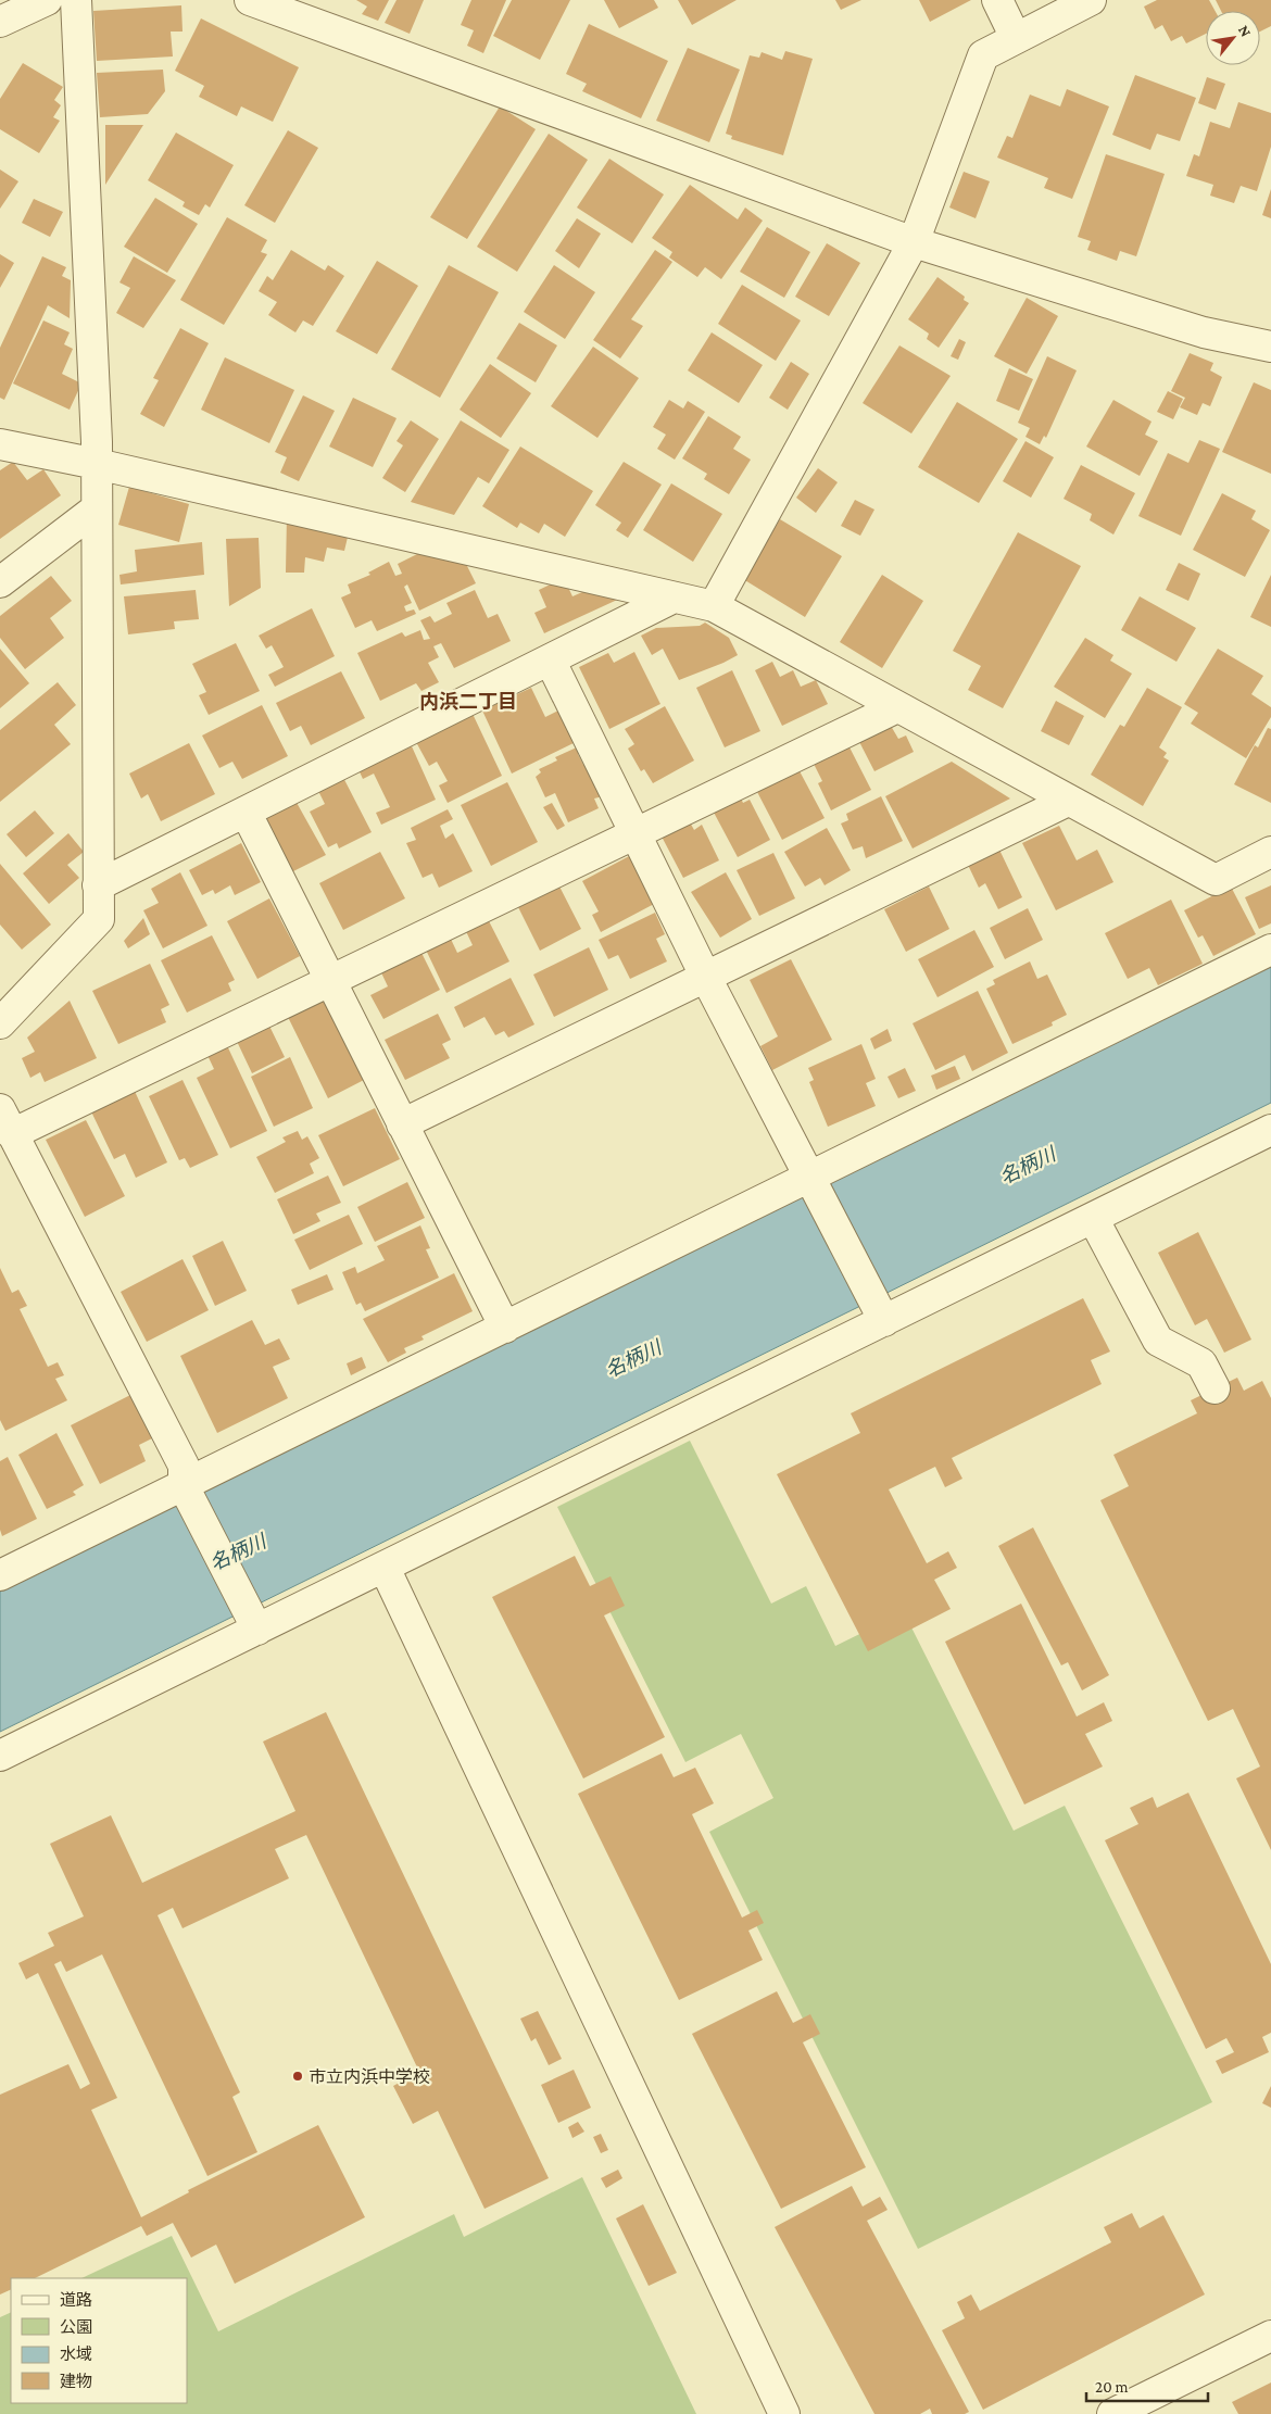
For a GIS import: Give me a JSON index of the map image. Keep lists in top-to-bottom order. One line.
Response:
{"districts":["内浜二丁目"],"water":["名柄川"],"places":["市立内浜中学校"],"legend":["道路","公園","水域","建物"],"scale_bar":"20 m","north":"top right"}
